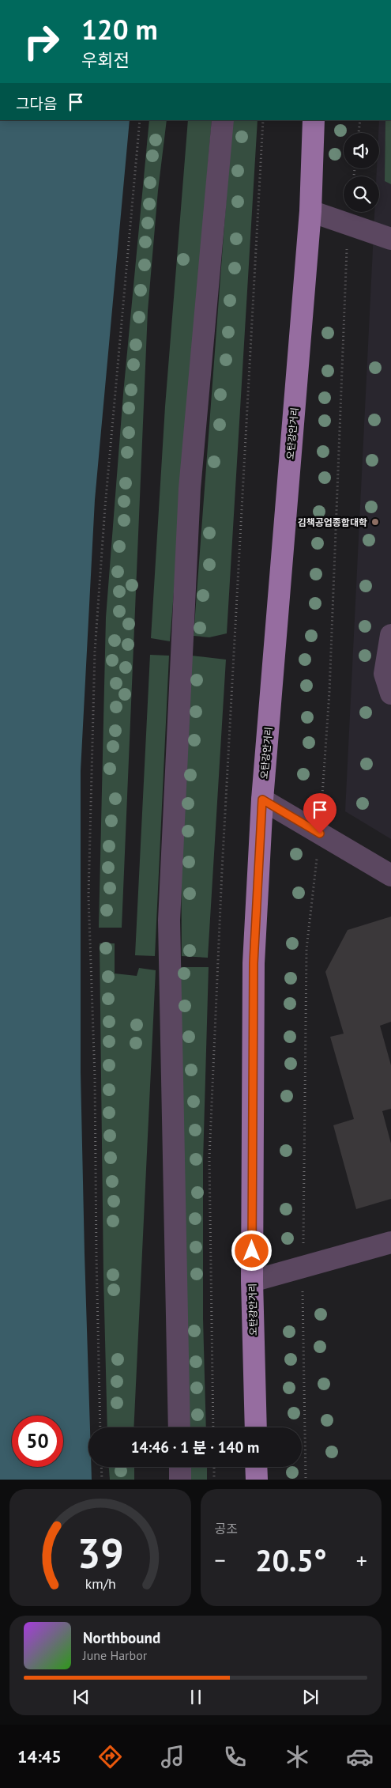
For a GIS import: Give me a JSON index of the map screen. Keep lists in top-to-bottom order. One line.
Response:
{"streets":{"main road":["오탄강안거리"]},"places":["김책공업종합대학"],"page":{"turn":["120 m","우회전"],"then":"그다음","limit":"50","trip":"14:46 · 1 분 · 140 m","tile":"공조","heat":["−","20.5°","+"],"song":["Northbound","June Harbor"],"tabs":"14:45","gauge":["39","km/h"]}}
